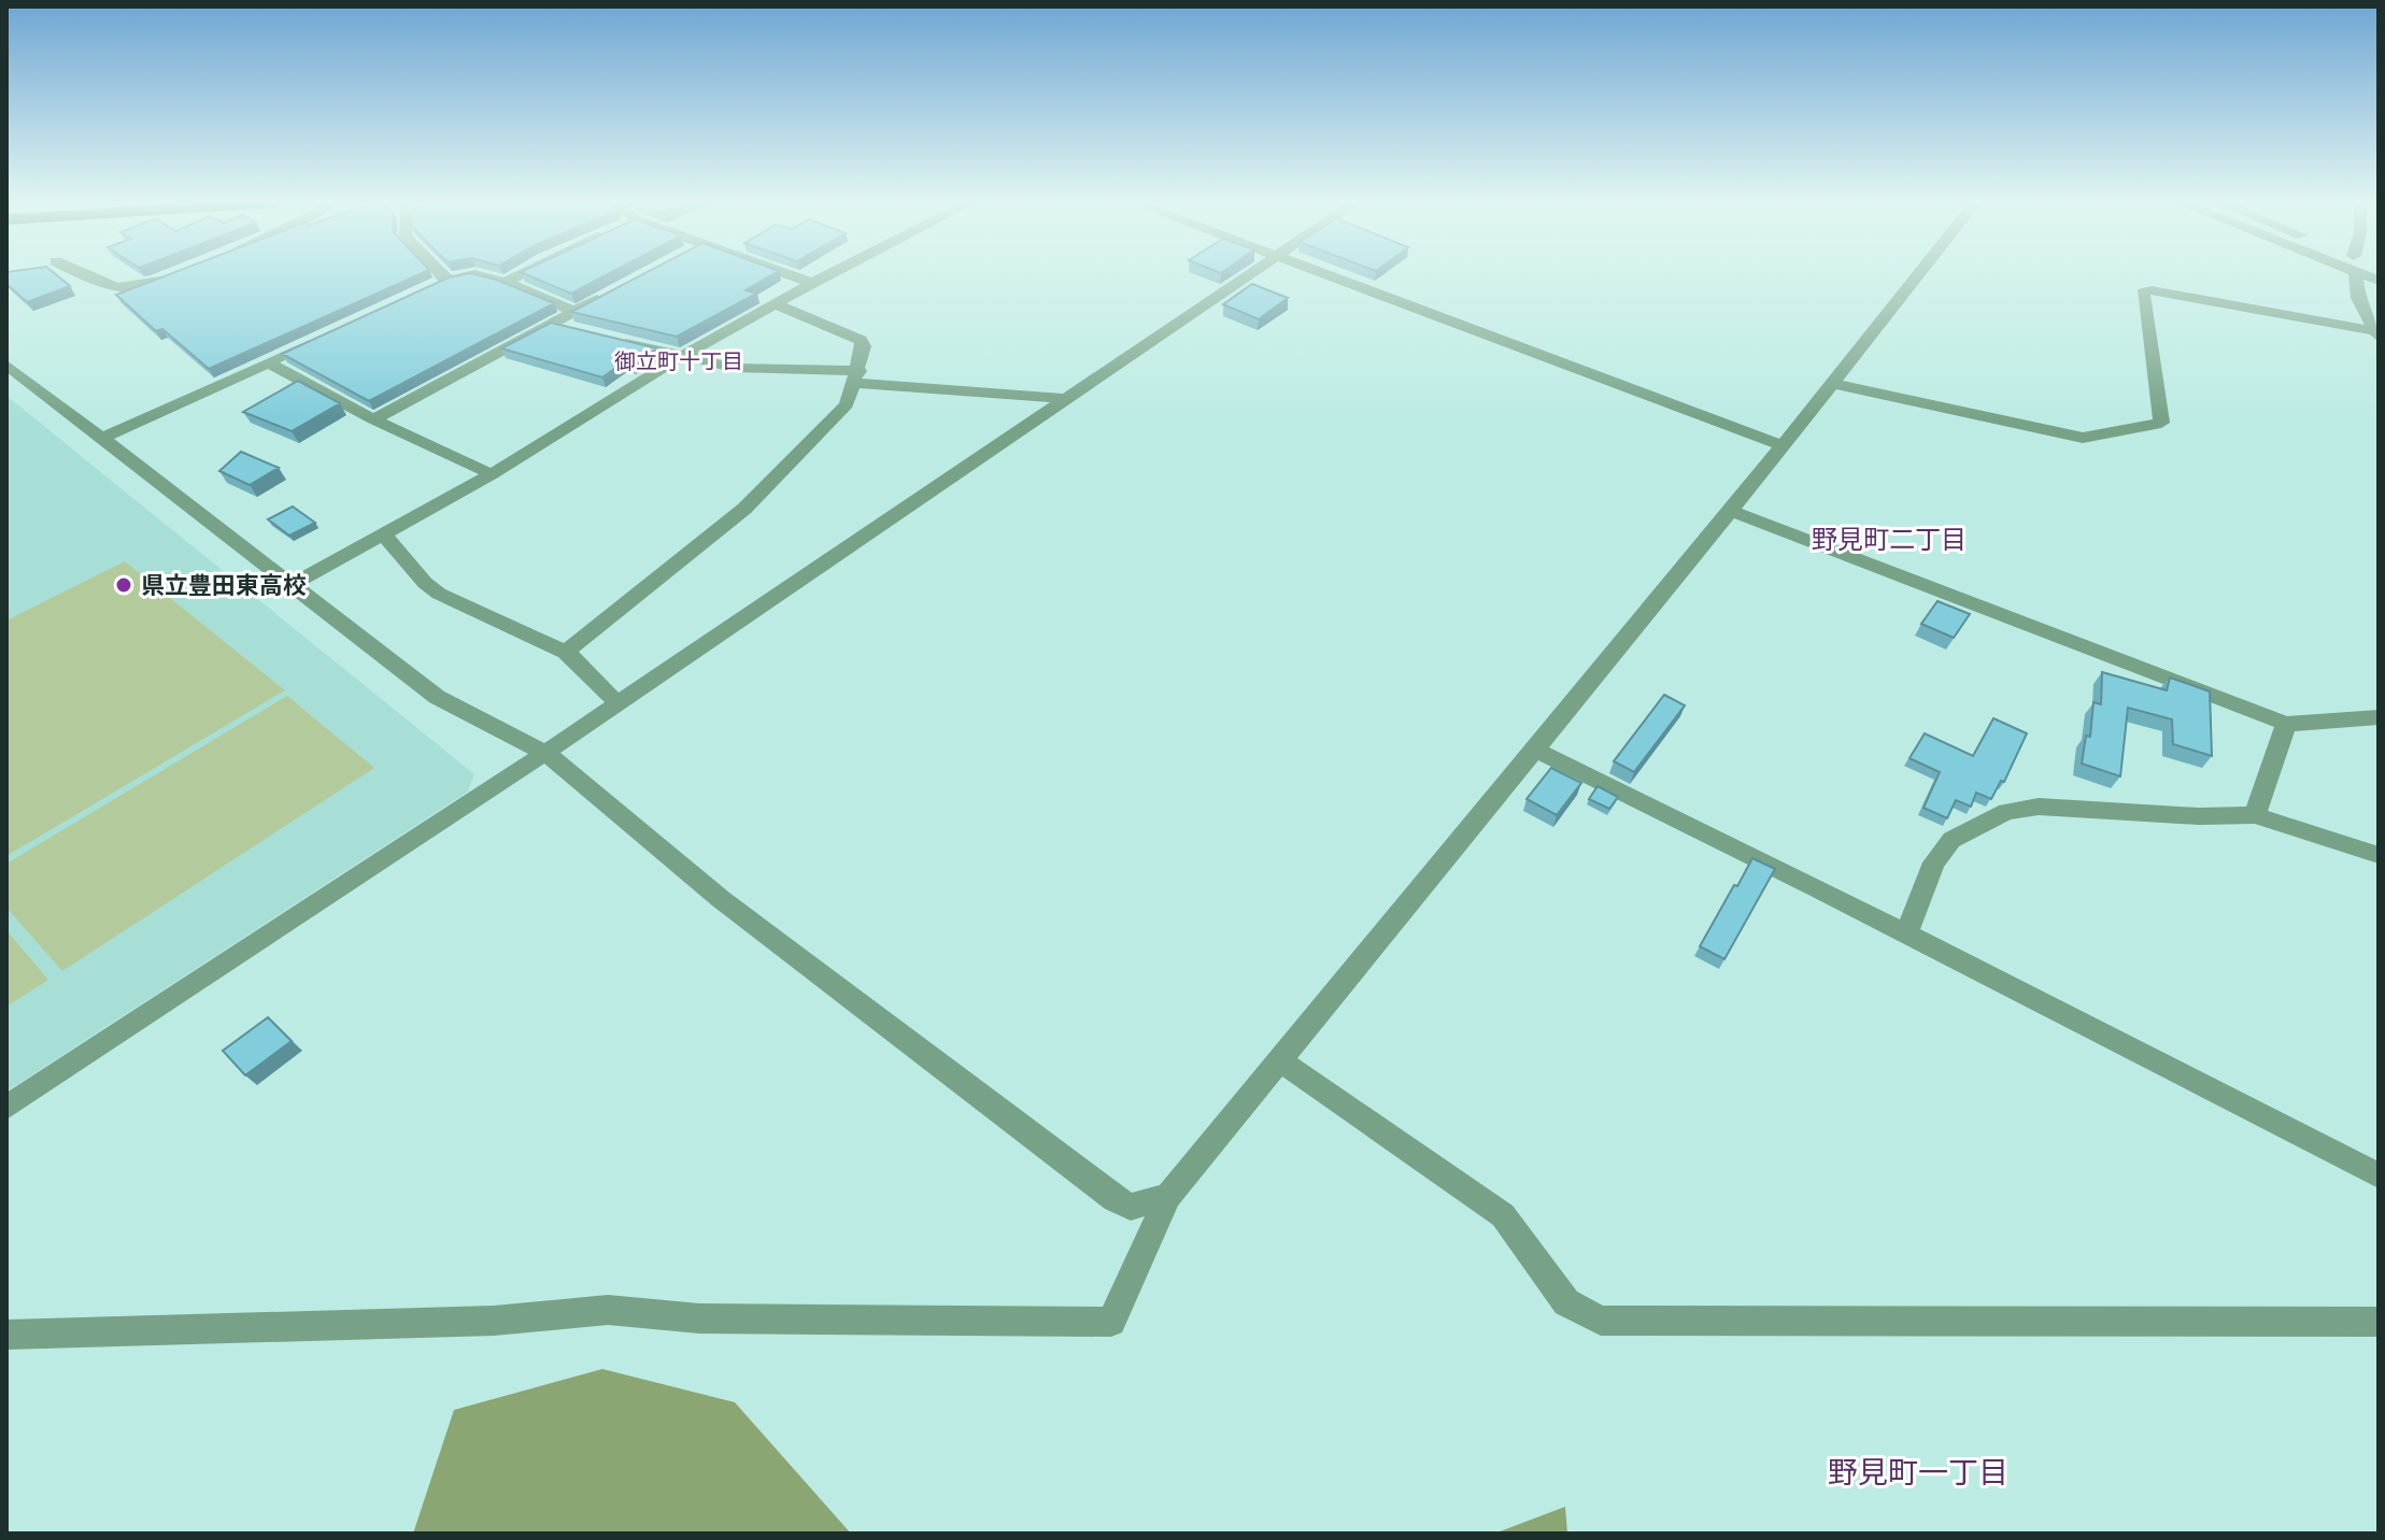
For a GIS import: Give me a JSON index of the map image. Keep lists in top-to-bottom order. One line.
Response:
{"districts":["御立町十丁目","野見町二丁目","野見町一丁目"],"places":["県立豊田東高校"]}
